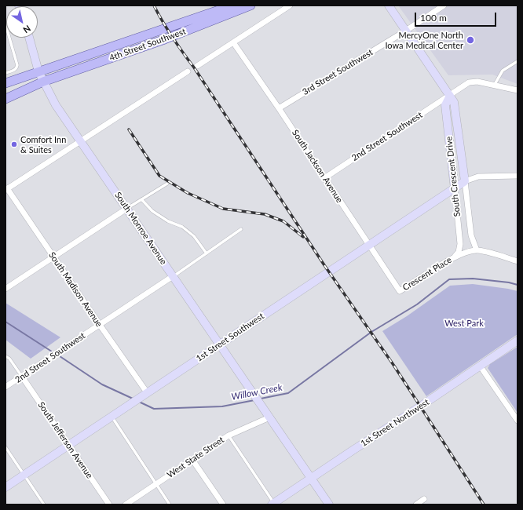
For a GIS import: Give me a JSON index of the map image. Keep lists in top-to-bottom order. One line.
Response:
{"streets":{"main road":["4th Street Southwest","South Crescent Drive","South Monroe Avenue","1st Street Southwest","1st Street Northwest"],"street":["3rd Street Southwest","2nd Street Southwest","South Jackson Avenue","Crescent Place","South Madison Avenue","South Jefferson Avenue","West State Street"]},"crossings":[["4th Street Southwest","South Monroe Avenue"],["3rd Street Southwest","South Jackson Avenue"],["3rd Street Southwest","South Crescent Drive"],["2nd Street Southwest","South Jackson Avenue"],["2nd Street Southwest","South Crescent Drive"],["2nd Street Southwest","South Monroe Avenue"],["2nd Street Southwest","South Madison Avenue"],["2nd Street Southwest","South Jefferson Avenue"],["South Jackson Avenue","Crescent Place"],["South Jackson Avenue","1st Street Southwest"],["South Crescent Drive","Crescent Place"],["South Crescent Drive","1st Street Southwest"],["South Monroe Avenue","1st Street Southwest"],["South Monroe Avenue","1st Street Northwest"],["South Monroe Avenue","West State Street"],["South Madison Avenue","1st Street Southwest"],["1st Street Southwest","South Jefferson Avenue"]],"water":["Willow Creek"],"parks":["West Park"],"places":["MercyOne North Iowa Medical Center","Comfort Inn & Suites"],"scale_bar":"100 m","north":"bottom right"}
